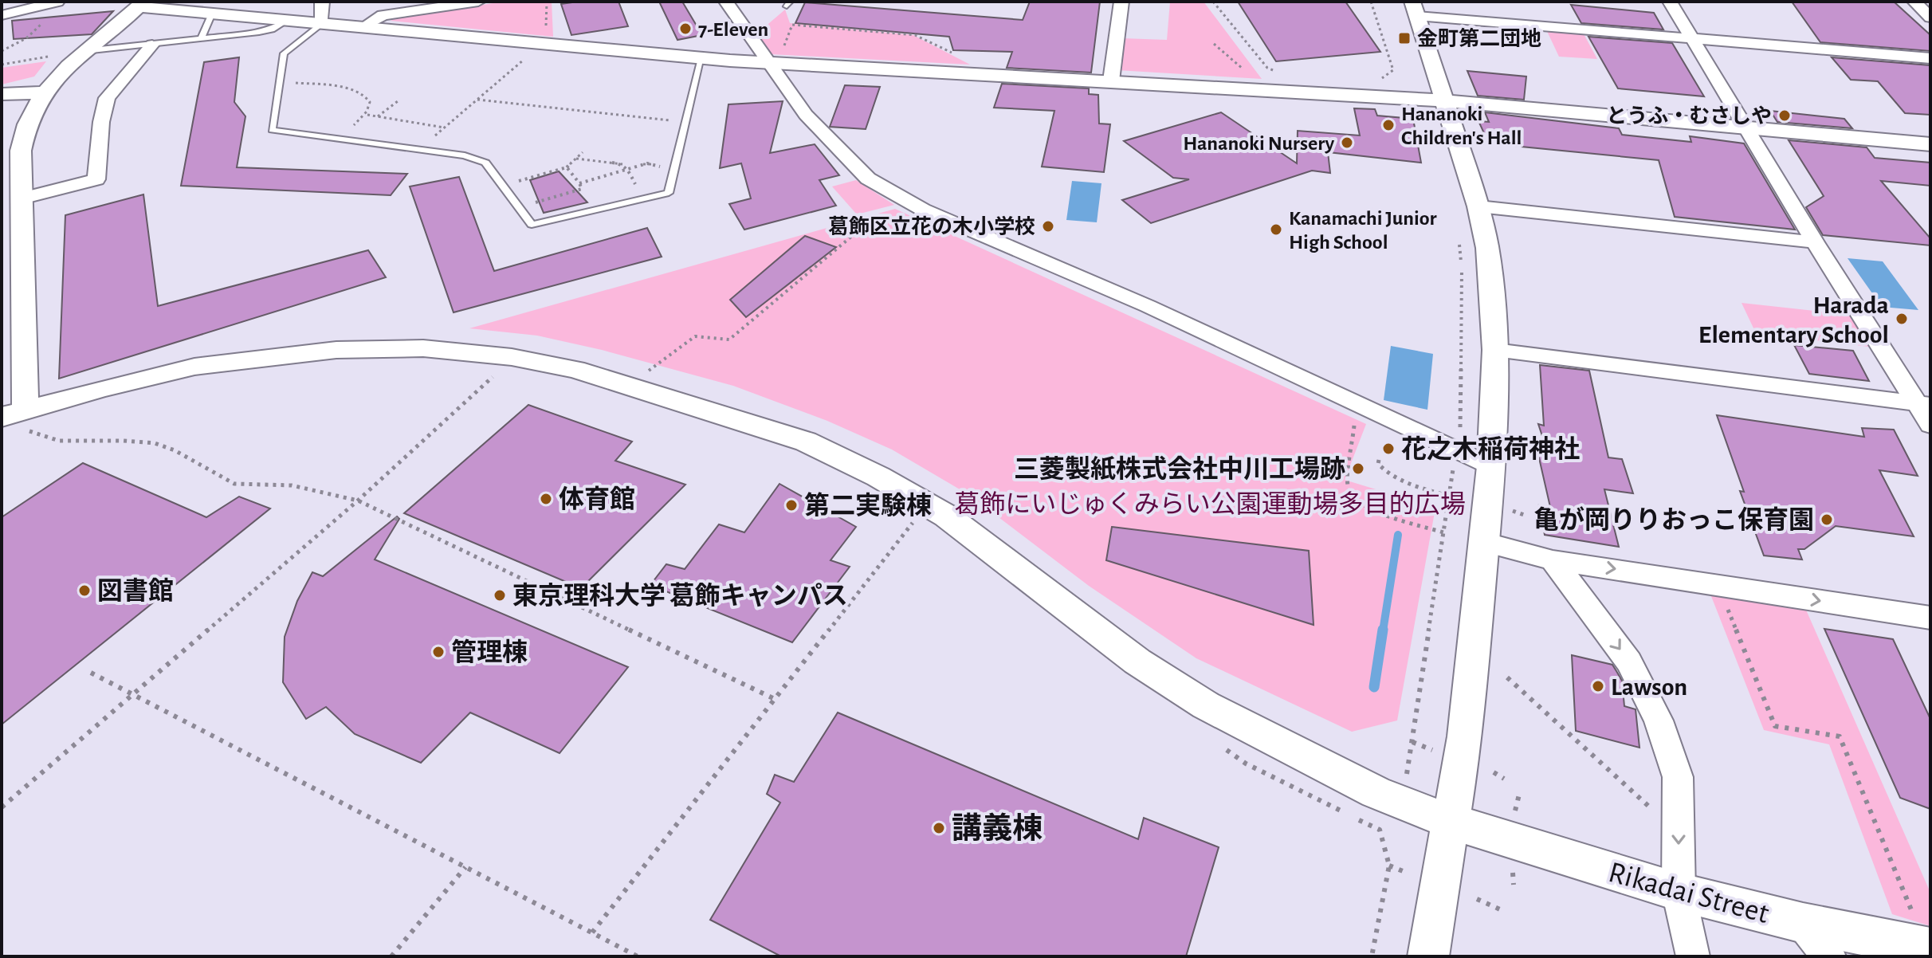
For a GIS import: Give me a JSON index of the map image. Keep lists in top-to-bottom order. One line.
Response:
{"streets":{"street":["Rikadai Street"]},"parks":["葛飾にいじゅくみらい公園運動場多目的広場"],"places":{"other":["7-Eleven","とうふ・むさしや","Hananoki Children's Hall","Hananoki Nursery","葛飾区立花の木小学校","Kanamachi Junior High School","Harada Elementary School","花之木稲荷神社","三菱製紙株式会社中川工場跡","体育館","第二実験棟","亀が岡りりおっこ保育園","図書館","東京理科大学 葛飾キャンパス","管理棟","Lawson","講義棟"],"transit":["金町第二団地"]}}
